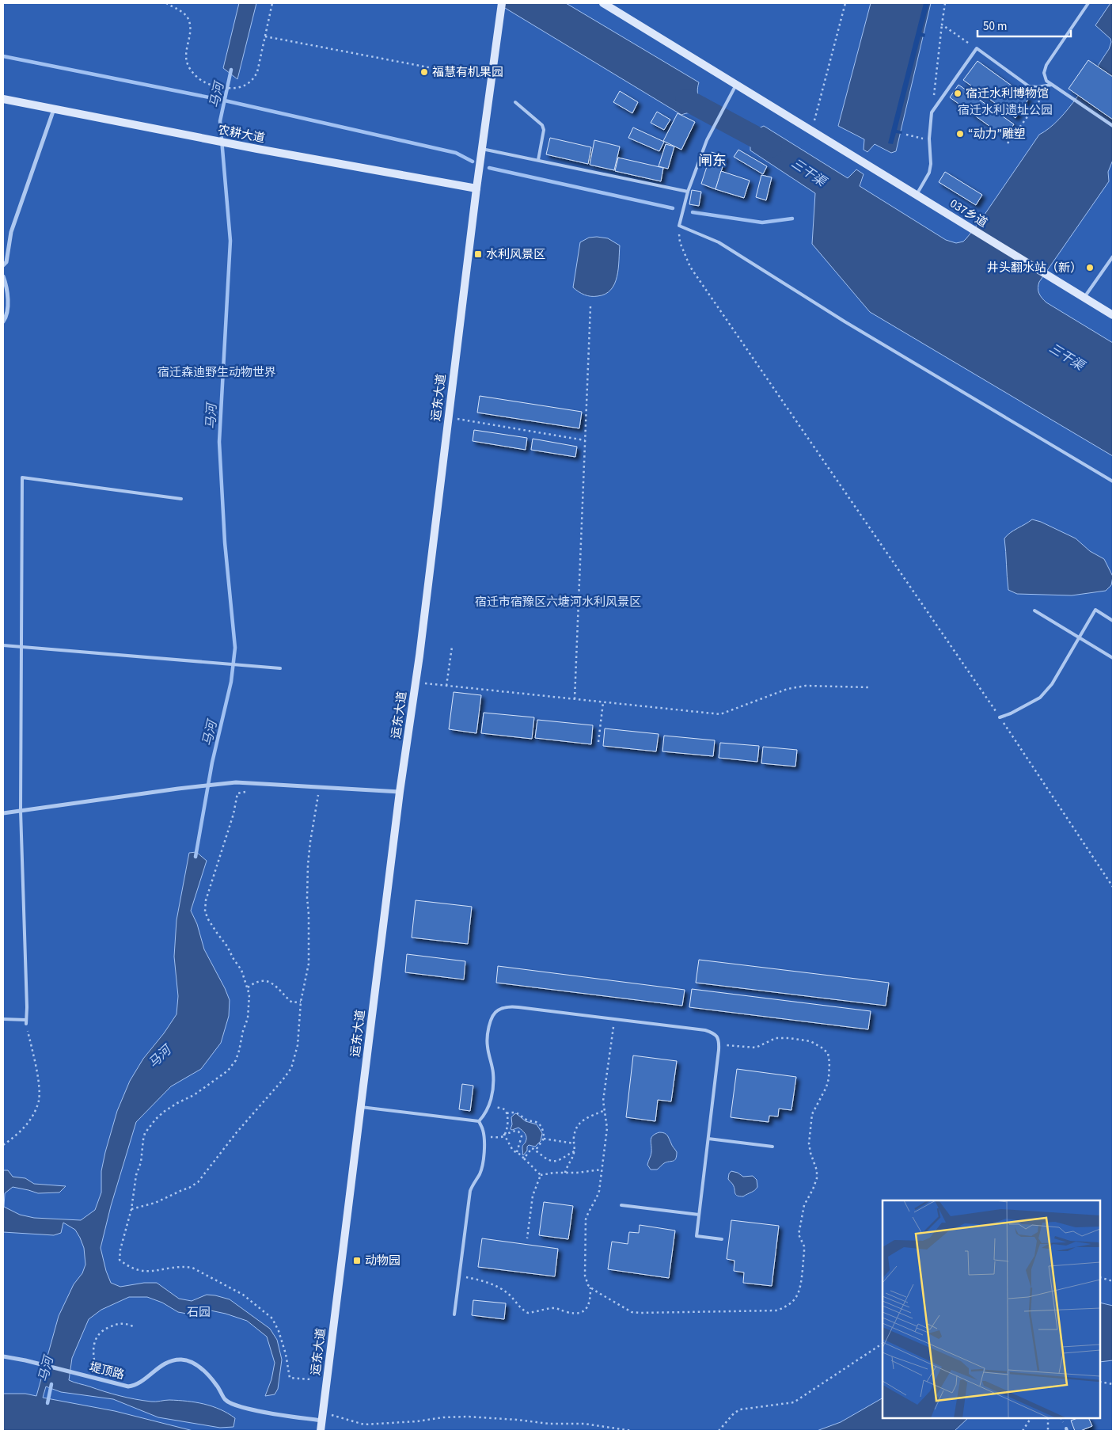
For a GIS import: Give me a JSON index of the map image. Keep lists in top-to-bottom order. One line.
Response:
{"streets":{"main road":["农耕大道","037乡道","运东大道"],"street":["堤顶路"]},"crossings":[["农耕大道","运东大道"],["运东大道","堤顶路"]],"districts":["闸东"],"water":["马河","三干渠"],"parks":["宿迁水利遗址公园","宿迁森迪野生动物世界","宿迁市宿豫区六塘河水利风景区","石园"],"places":{"other":["福慧有机果园","宿迁水利博物馆","“动力”雕塑","井头翻水站（新）"],"transit":["水利风景区","动物园"]},"scale_bar":"50 m"}
